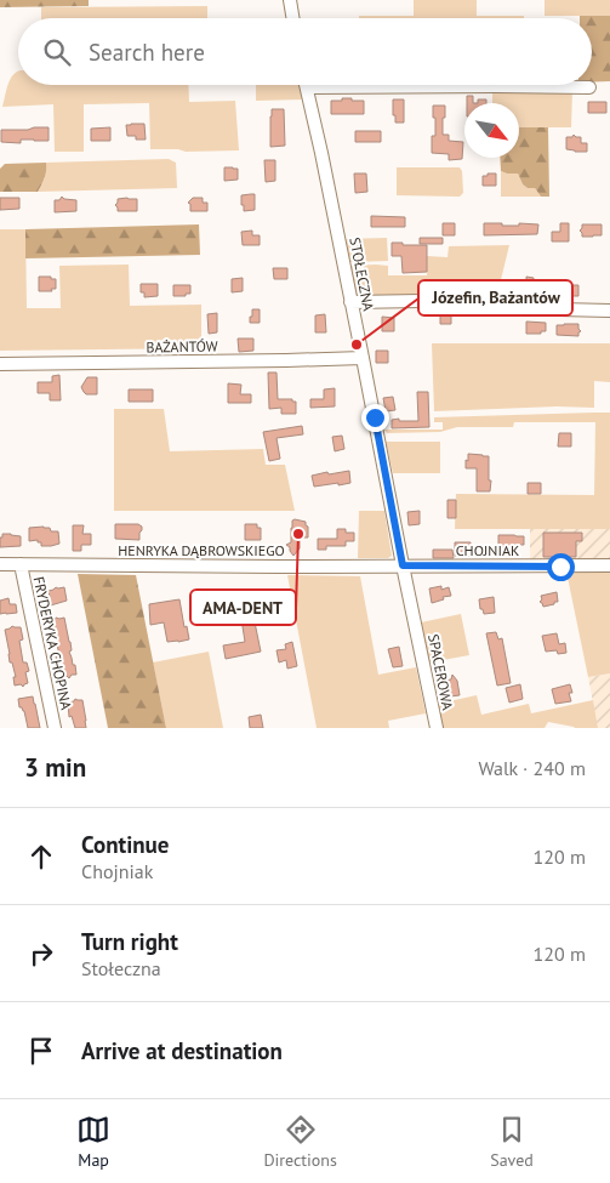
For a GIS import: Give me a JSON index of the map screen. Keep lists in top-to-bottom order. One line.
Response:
{"streets":{"street":["STOŁECZNA","BAŻANTÓW","HENRYKA DĄBROWSKIEGO","CHOJNIAK","FRYDERYKA CHOPINA","SPACEROWA"]},"crossings":[["STOŁECZNA","BAŻANTÓW"],["STOŁECZNA","HENRYKA DĄBROWSKIEGO"],["STOŁECZNA","CHOJNIAK"],["STOŁECZNA","SPACEROWA"],["HENRYKA DĄBROWSKIEGO","CHOJNIAK"],["HENRYKA DĄBROWSKIEGO","FRYDERYKA CHOPINA"]],"places":["Józefin, Bażantów","AMA-DENT"],"north":"bottom right","page":{"search":"Search here","heading":["3 min","Walk · 240 m"],"list":[["Continue","Chojniak","120 m"],["Turn right","Stołeczna","120 m"],"Arrive at destination"],"nav":["Map","Directions","Saved"]}}
